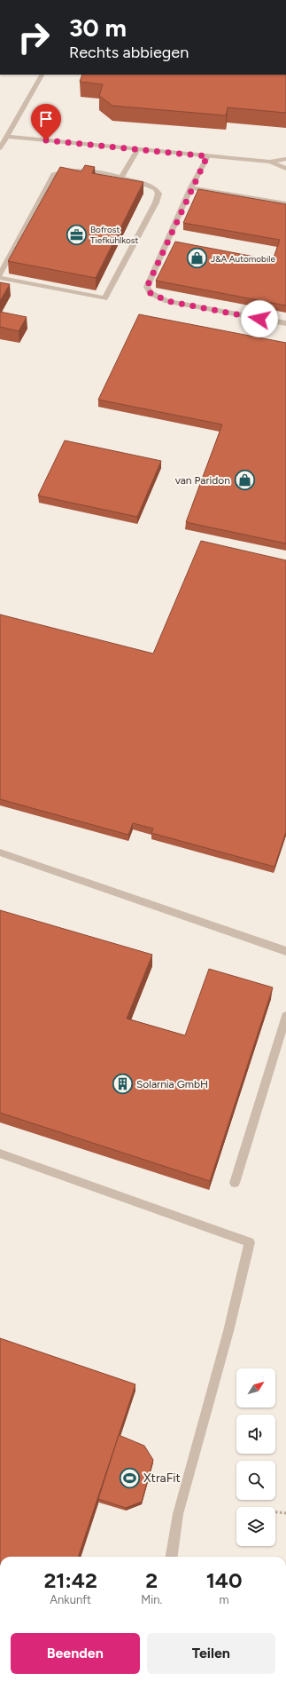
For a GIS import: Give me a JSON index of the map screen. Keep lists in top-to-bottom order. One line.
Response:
{"places":{"office":["Bofrost Tiefkühlkost"],"shop":["J&A Automobile","van Paridon"],"building":["Solarnia GmbH"],"sports":["XtraFit"]},"north":"top right","page":{"turn":["30 m","Rechts abbiegen"],"eta":["21:42","Ankunft","2","Min.","140","m"],"buttons":["Beenden","Teilen"]}}
